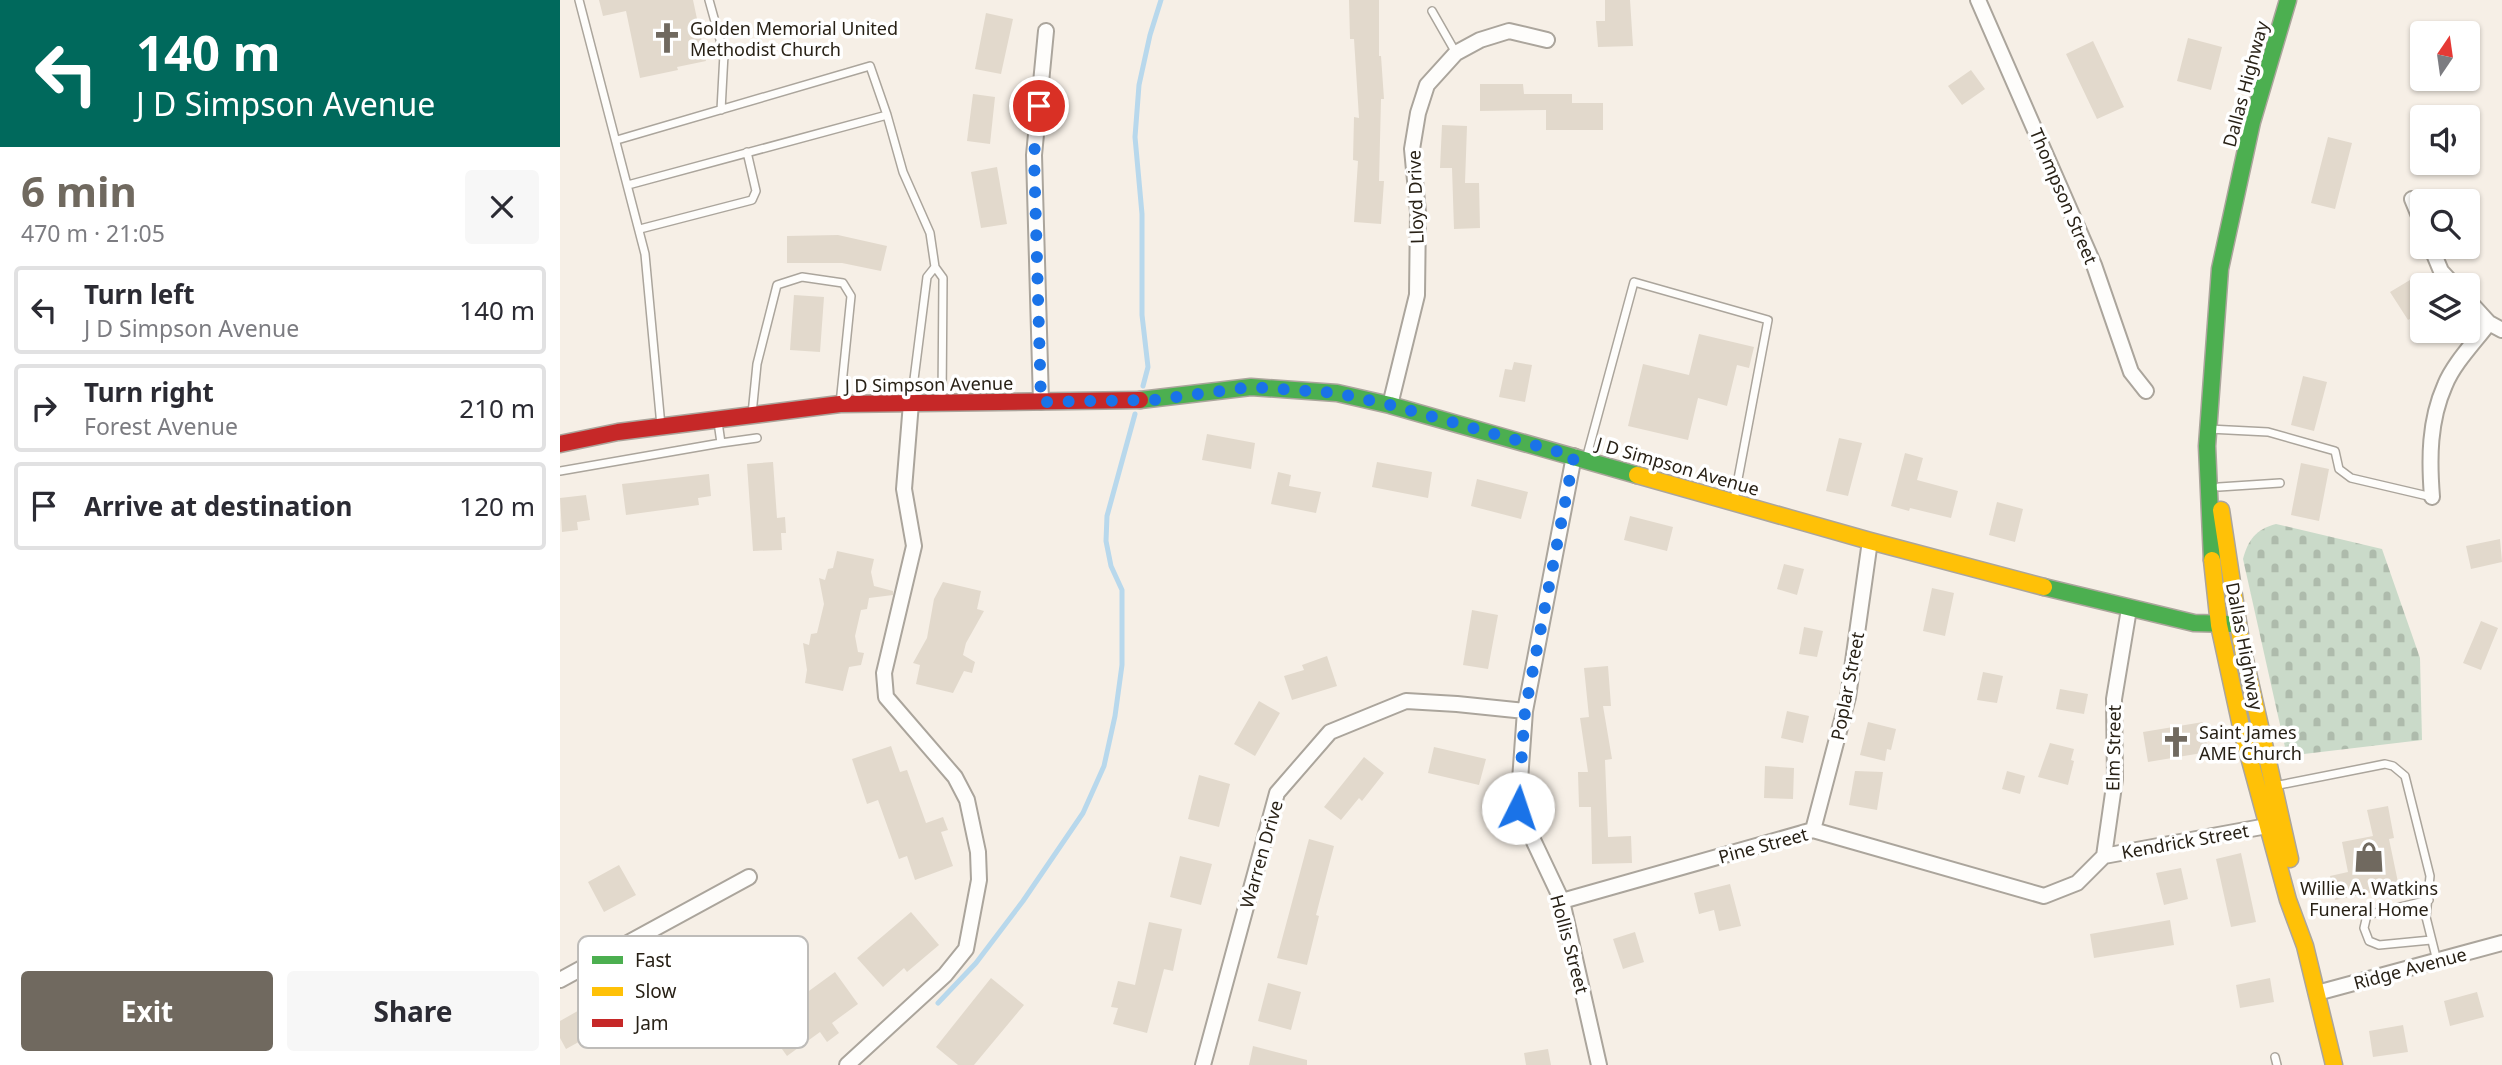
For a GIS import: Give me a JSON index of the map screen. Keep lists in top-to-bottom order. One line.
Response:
{"streets":{"street":["Dallas Highway","Thompson Street","Lloyd Drive","J D Simpson Avenue","Poplar Street","Elm Street","Kendrick Street","Pine Street","Warren Drive","Hollis Street","Ridge Avenue"]},"crossings":[["Dallas Highway","J D Simpson Avenue"],["Dallas Highway","Kendrick Street"],["Dallas Highway","Ridge Avenue"],["Lloyd Drive","J D Simpson Avenue"],["J D Simpson Avenue","Poplar Street"],["J D Simpson Avenue","Elm Street"],["J D Simpson Avenue","Hollis Street"],["Poplar Street","Pine Street"],["Elm Street","Kendrick Street"],["Elm Street","Pine Street"],["Kendrick Street","Pine Street"],["Pine Street","Hollis Street"],["Warren Drive","Hollis Street"]],"places":{"church":["Golden Memorial United Methodist Church","Saint James AME Church"],"shop":["Willie A. Watkins Funeral Home"]},"legend":["Fast","Slow","Jam"],"north":"top","page":{"turn":["140 m","J D Simpson Avenue"],"heading":["6 min","470 m · 21:05"],"list":[{"name":"Turn left","note":"J D Simpson Avenue","value":"140 m"},{"name":"Turn right","note":"Forest Avenue","value":"210 m"},{"name":"Arrive at destination","value":"120 m"}],"buttons":["Exit","Share"]}}
